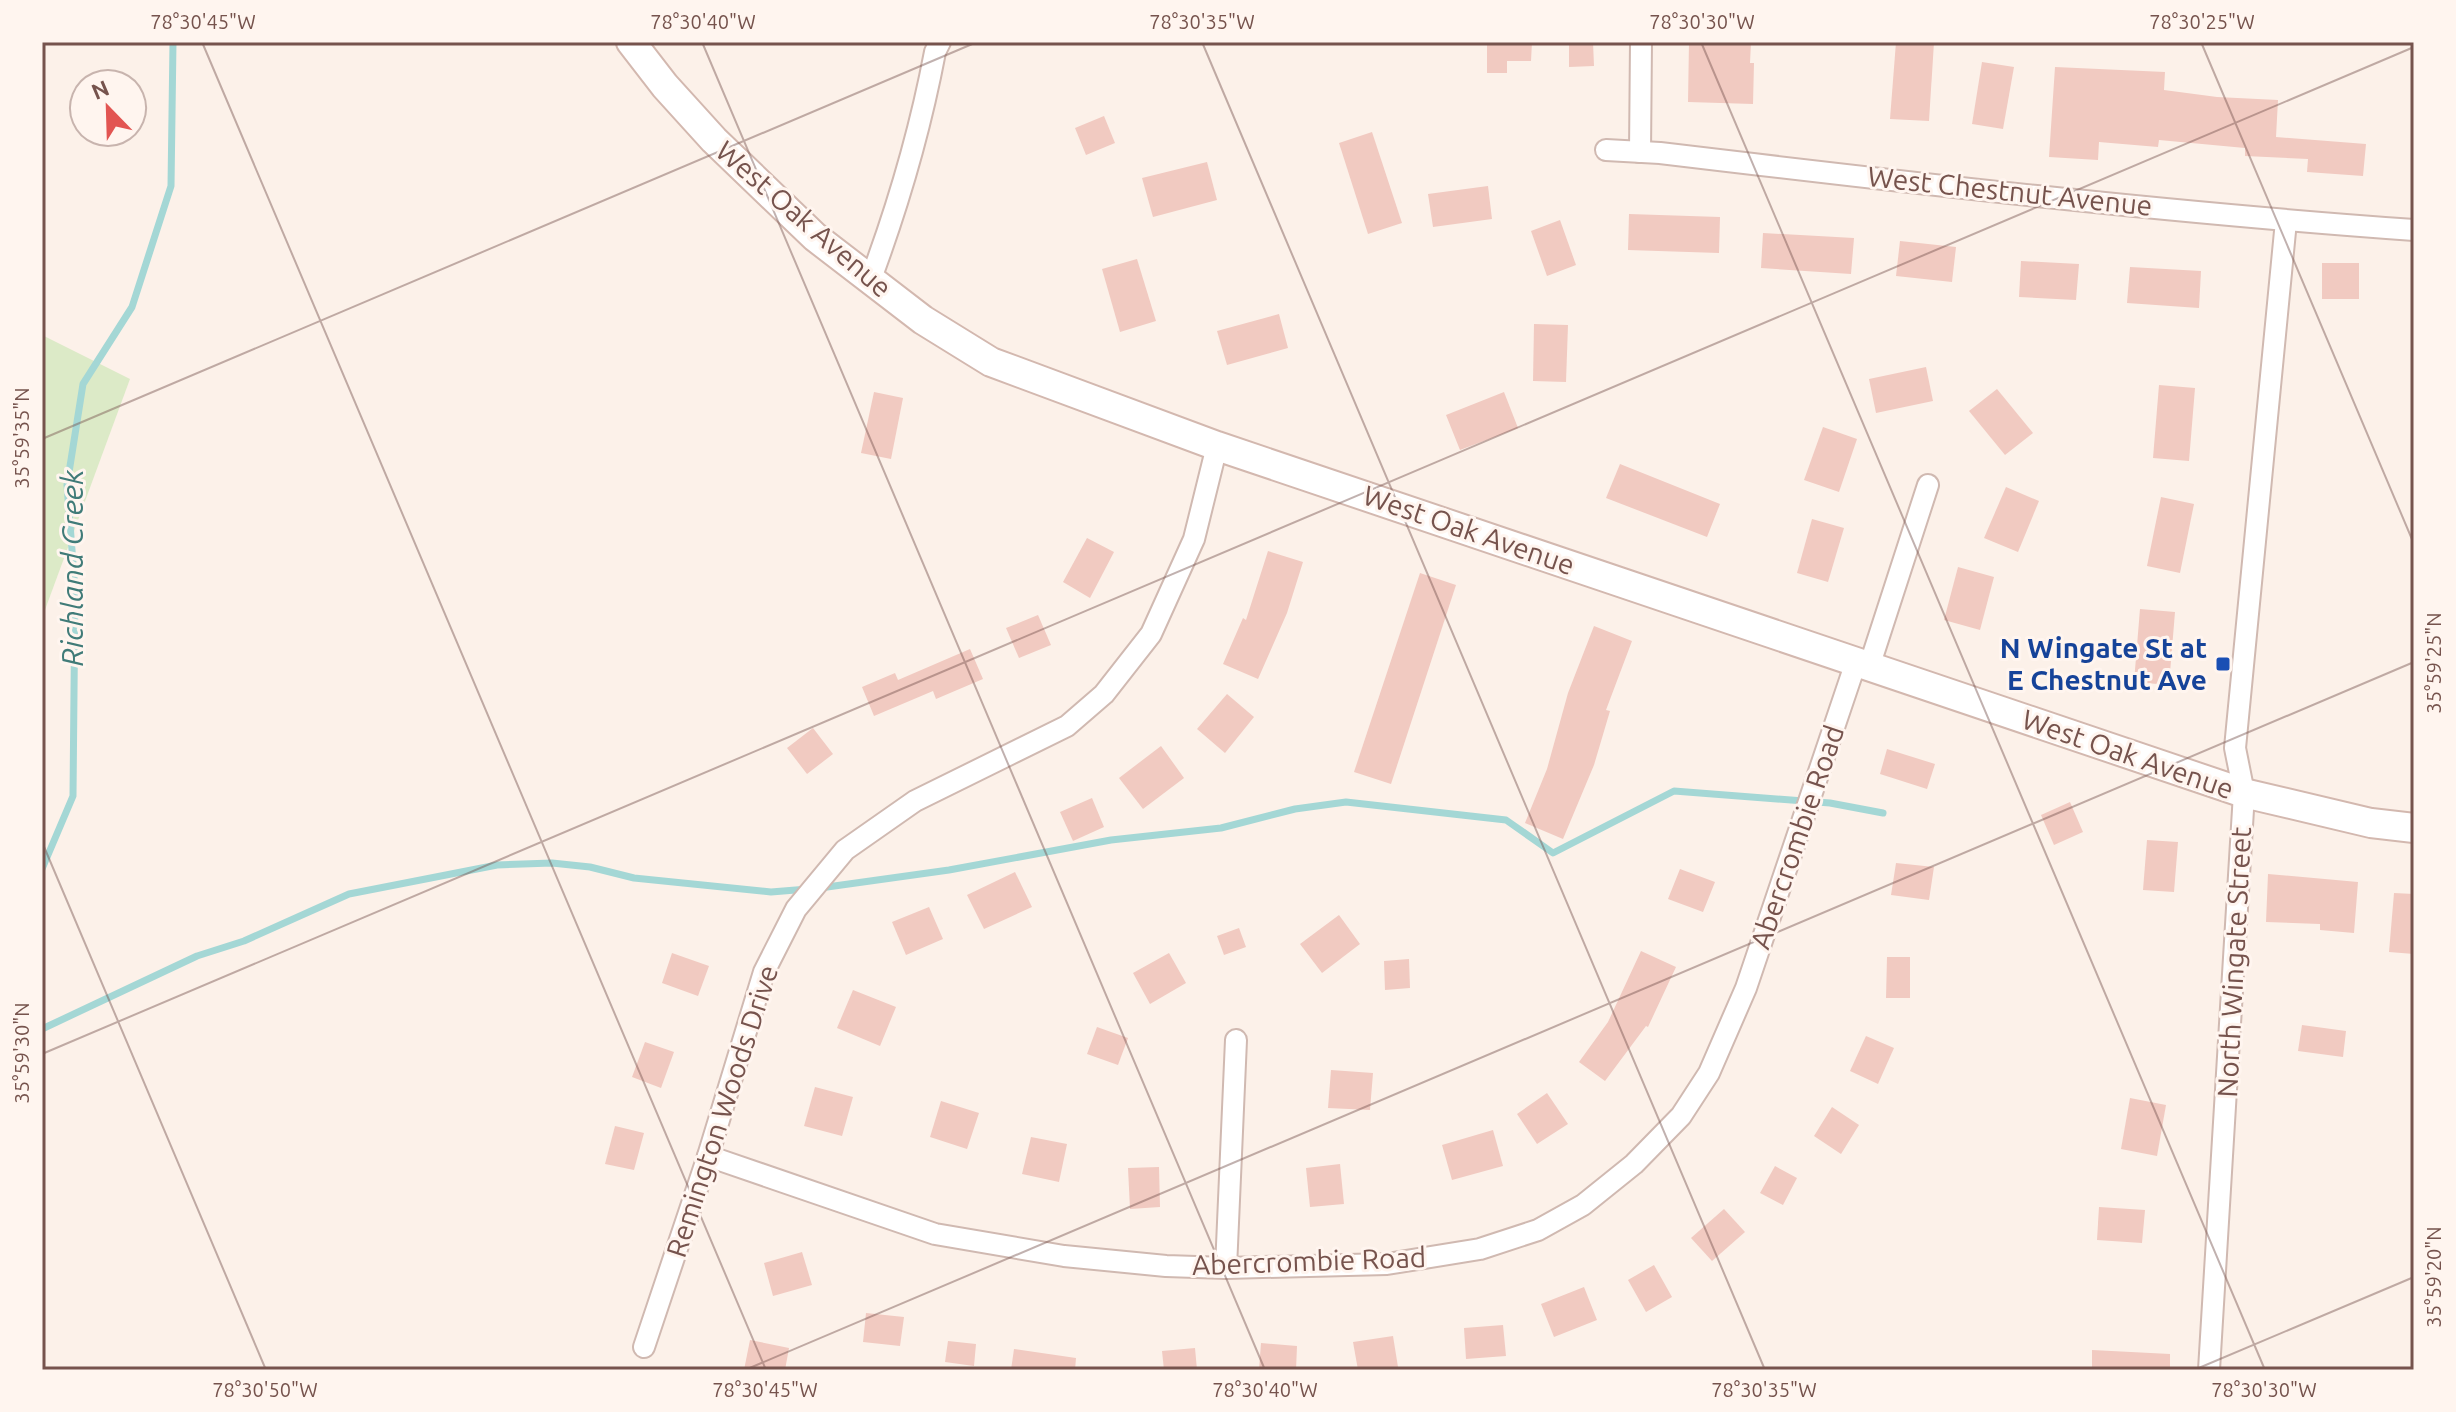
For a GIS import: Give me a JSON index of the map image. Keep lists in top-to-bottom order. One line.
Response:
{"streets":{"street":["West Chestnut Avenue","West Oak Avenue","Abercrombie Road","North Wingate Street","Remington Woods Drive"]},"crossings":[["West Chestnut Avenue","North Wingate Street"],["West Oak Avenue","Abercrombie Road"],["West Oak Avenue","North Wingate Street"],["West Oak Avenue","Remington Woods Drive"],["Abercrombie Road","Remington Woods Drive"]],"water":["Richland Creek"],"places":{"transit":["N Wingate St at E Chestnut Ave"]},"north":"top left","coordinates":["78°30'45\"W","78°30'40\"W","78°30'35\"W","78°30'30\"W","78°30'25\"W","35°59'35\"N","35°59'25\"N","35°59'30\"N","35°59'20\"N","78°30'50\"W"]}
